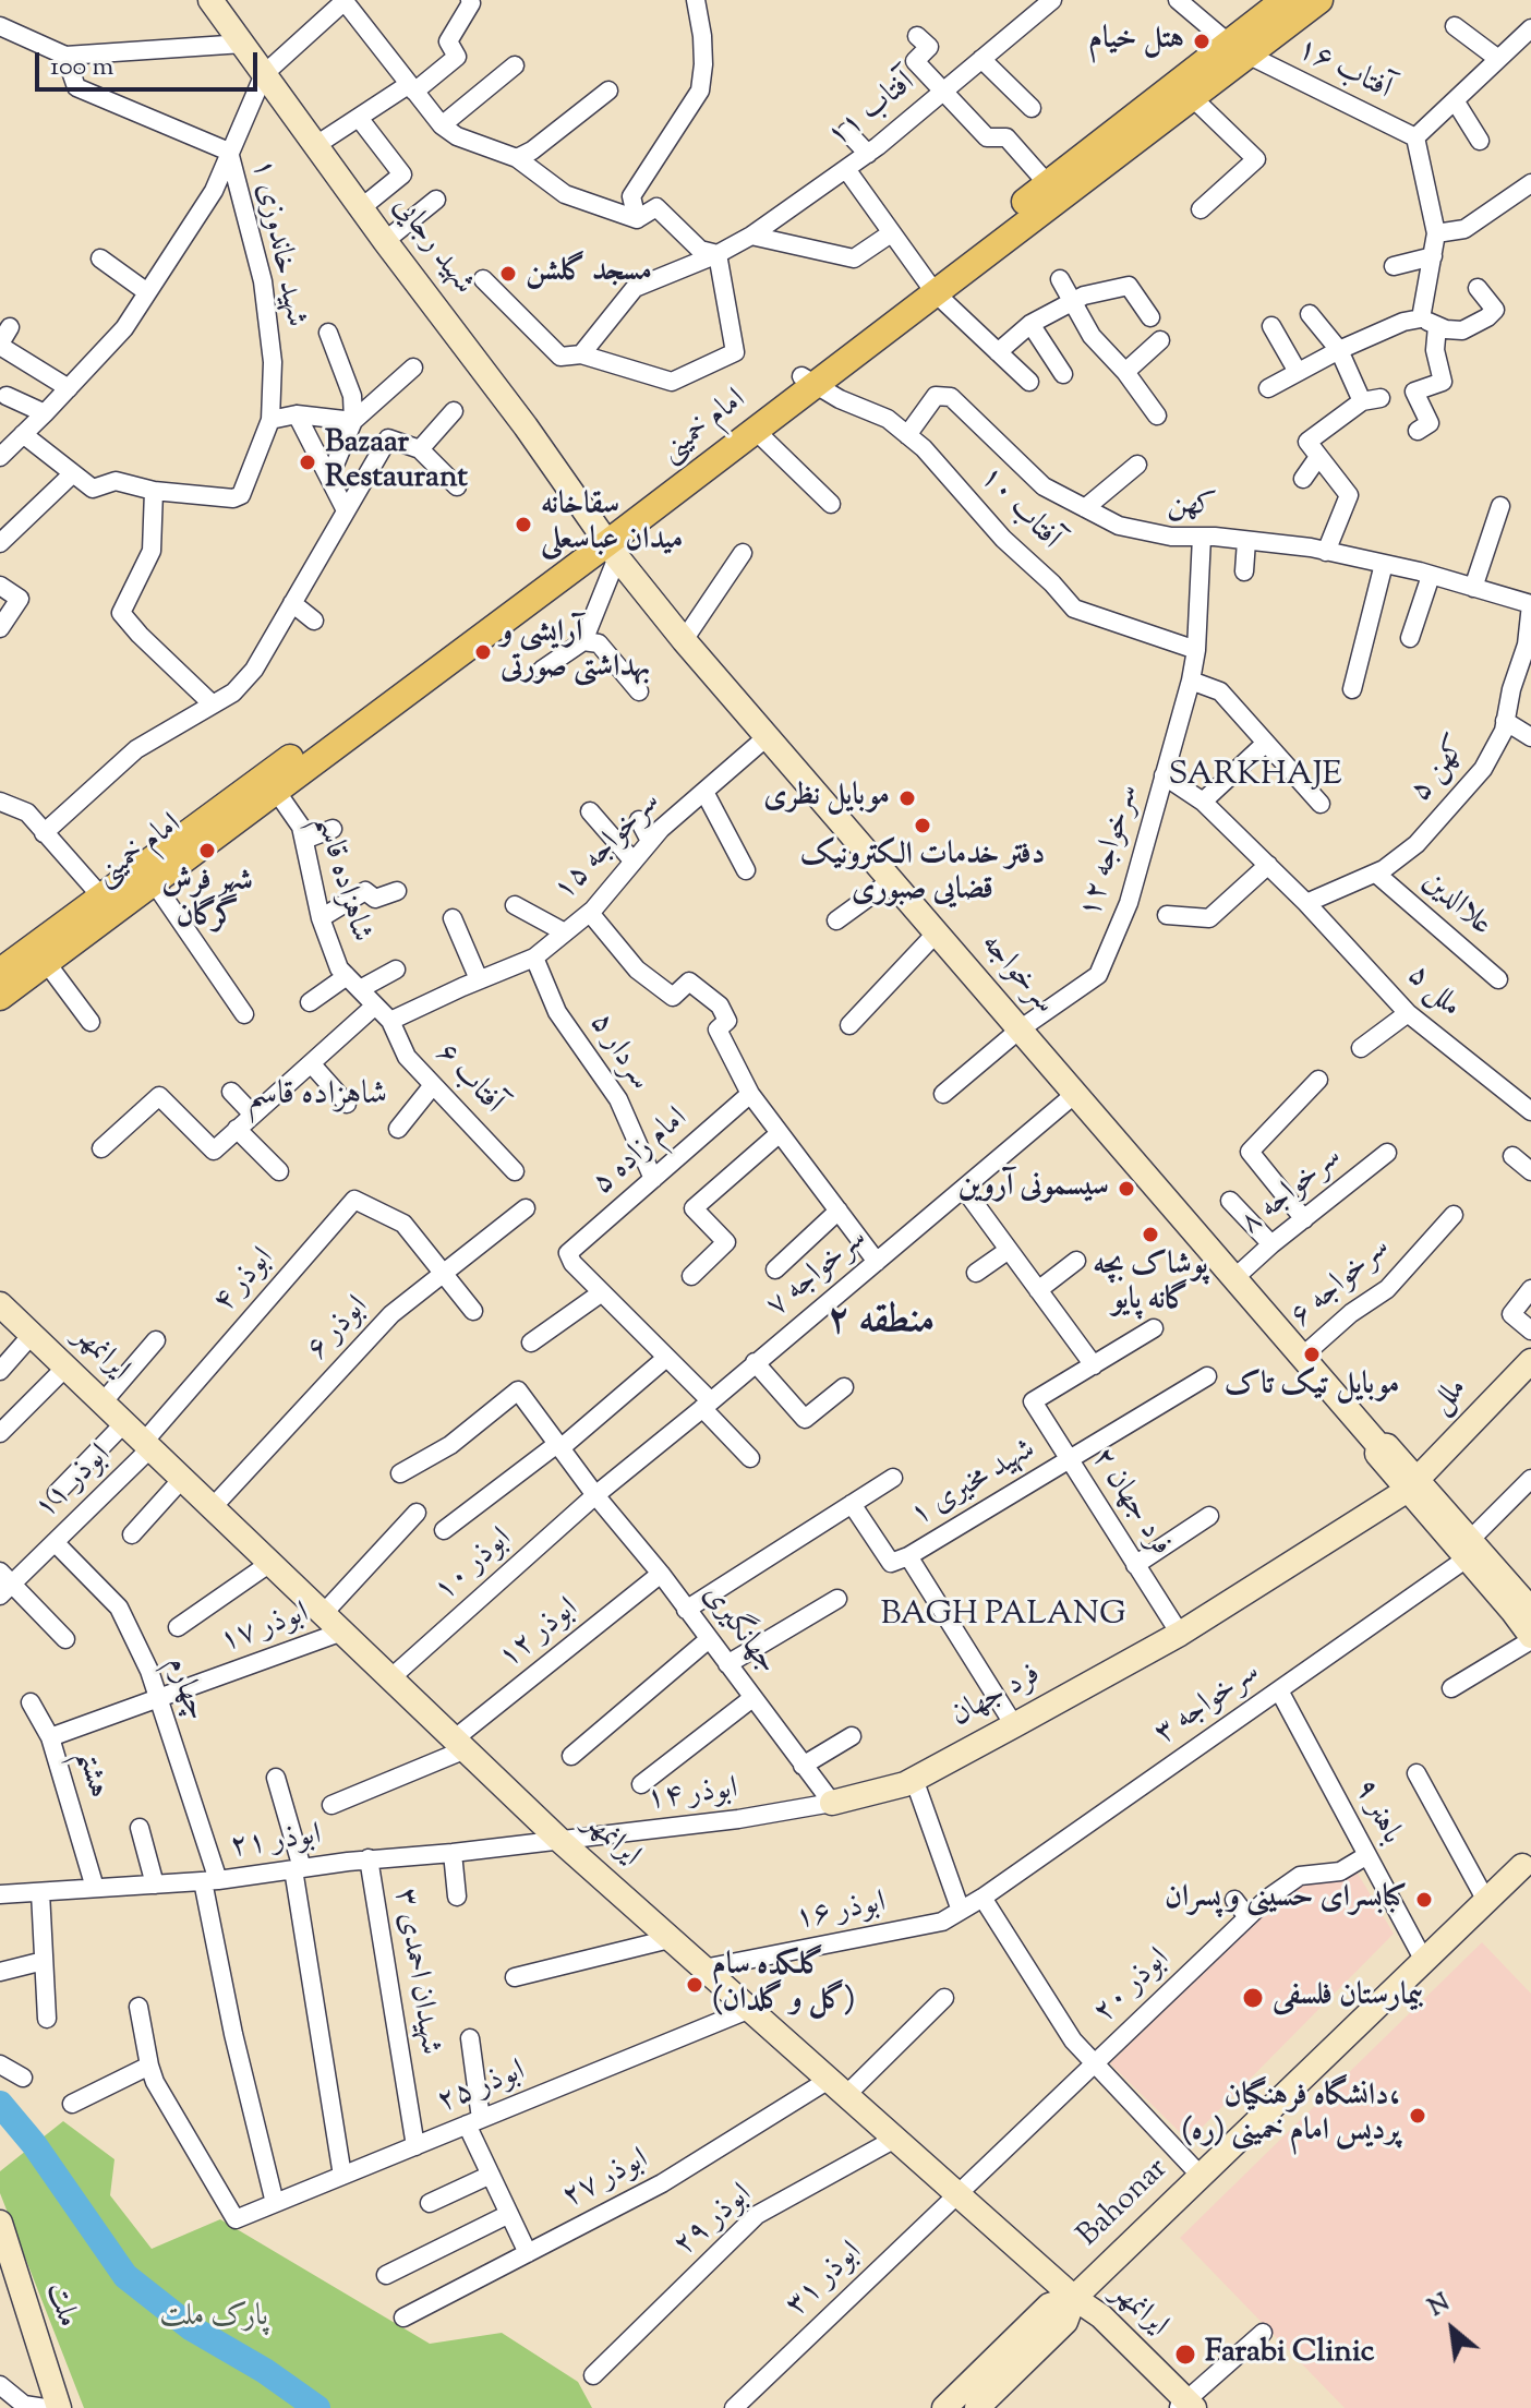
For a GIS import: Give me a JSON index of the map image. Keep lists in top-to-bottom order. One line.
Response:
{"streets":{"main road":["شهید رجایی","امام خمینی","سرخواجه","ایرانمهر","ملل","فرد جهان","Bahonar","ملت"],"street":["آفتاب ۱۶","آفتاب ۱۱","۱ شهید خاندوزی","کهن","۱۰ آفتاب","۵ کهن","سرخواجه ۱۵","۱۲ سرخواجه","شاهزاده قاسم","علاالدین","ملل ۵","۵ سردار","آفتاب ۶","۵ امام زاده","۸ سرخواجه","سرخواجه ۷","ابوذر ۴","سرخواجه ۶","ابوذر ۶","ابوذر ۱۱","شهید مخیری ۱","۲ فرد جهان","ابوذر ۱۰","۱۷ ابوذر","جهانگیری","ابوذر ۱۲","چهارم","سرخواجه ۳","هشتم","۱۴ ابوذر","۹ باهنر","۲۱ ابوذر","۱۶ ابوذر","شهیدان احمدی ۳","ابوذر ۲۰","ابوذر ۲۵","ابوذر ۲۷","ابوذر ۲۹","ابوذر ۳۱"]},"crossings":[["آفتاب ۱۶","امام خمینی"],["شهید رجایی","امام خمینی"],["شهید رجایی","سرخواجه"],["امام خمینی","۱۰ آفتاب"],["امام خمینی","شاهزاده قاسم"],["امام خمینی","سرخواجه"],["کهن","۱۰ آفتاب"],["کهن","۵ کهن"],["کهن","۱۲ سرخواجه"],["۱۰ آفتاب","۱۲ سرخواجه"],["۵ کهن","علاالدین"],["۵ کهن","ملل ۵"],["سرخواجه ۱۵","شاهزاده قاسم"],["سرخواجه ۱۵","سرخواجه"],["سرخواجه ۱۵","۵ سردار"],["سرخواجه ۱۵","آفتاب ۶"],["۱۲ سرخواجه","سرخواجه"],["۱۲ سرخواجه","ملل ۵"],["شاهزاده قاسم","آفتاب ۶"],["سرخواجه","۸ سرخواجه"],["سرخواجه","سرخواجه ۷"],["سرخواجه","سرخواجه ۶"],["سرخواجه","ملل"],["سرخواجه","فرد جهان"],["سرخواجه","سرخواجه ۳"],["۵ سردار","۵ امام زاده"],["سرخواجه ۷","ابوذر ۱۰"],["سرخواجه ۷","جهانگیری"],["ابوذر ۴","ابوذر ۶"],["ابوذر ۴","ایرانمهر"],["ابوذر ۴","ابوذر ۱۱"],["ابوذر ۶","ایرانمهر"],["ایرانمهر","ابوذر ۱۱"],["ایرانمهر","ابوذر ۱۰"],["ایرانمهر","۱۷ ابوذر"],["ایرانمهر","ابوذر ۱۲"],["ایرانمهر","۱۴ ابوذر"],["ایرانمهر","۲۱ ابوذر"],["ایرانمهر","۱۶ ابوذر"],["ایرانمهر","ابوذر ۲۰"],["ایرانمهر","ابوذر ۲۵"],["ایرانمهر","ابوذر ۲۷"],["ایرانمهر","Bahonar"],["ایرانمهر","ابوذر ۲۹"],["ایرانمهر","ابوذر ۳۱"],["ملل","فرد جهان"],["ابوذر ۱۱","چهارم"],["شهید مخیری ۱","۲ فرد جهان"],["۲ فرد جهان","فرد جهان"],["ابوذر ۱۰","جهانگیری"],["۱۷ ابوذر","چهارم"],["۱۷ ابوذر","هشتم"],["جهانگیری","ابوذر ۱۲"],["جهانگیری","فرد جهان"],["جهانگیری","۱۴ ابوذر"],["چهارم","هشتم"],["چهارم","۲۱ ابوذر"],["چهارم","ابوذر ۲۵"],["فرد جهان","۱۴ ابوذر"],["سرخواجه ۳","۹ باهنر"],["سرخواجه ۳","۱۶ ابوذر"],["هشتم","۲۱ ابوذر"],["۱۴ ابوذر","۲۱ ابوذر"],["۹ باهنر","ابوذر ۲۰"],["۹ باهنر","Bahonar"],["۲۱ ابوذر","شهیدان احمدی ۳"],["شهیدان احمدی ۳","ابوذر ۲۵"],["ابوذر ۲۰","ابوذر ۳۱"]],"districts":["SARKHAJE","شاهزاده قاسم","منطقه ۲","BAGH PALANG"],"parks":["پارک ملت"],"places":["هتل خیام","مسجد گلشن","Bazaar Restaurant","سقاخانه میدان عباسعلی","آرایشی و بهداشتی صورتی","موبایل نظری","دفتر خدمات الکترونیک قضایی صبوری","شهر فرش گرگان","سیسمونی آروین","پوشاک بچه گانه پایو","موبایل تیک تاک","کبابسرای حسینی و پسران","گلکده سام (گل و گلدان)","بیمارستان فلسفی","دانشگاه فرهنگیان، پردیس امام خمینی (ره)","Farabi Clinic"],"scale_bar":"100 m","north":"top left"}
